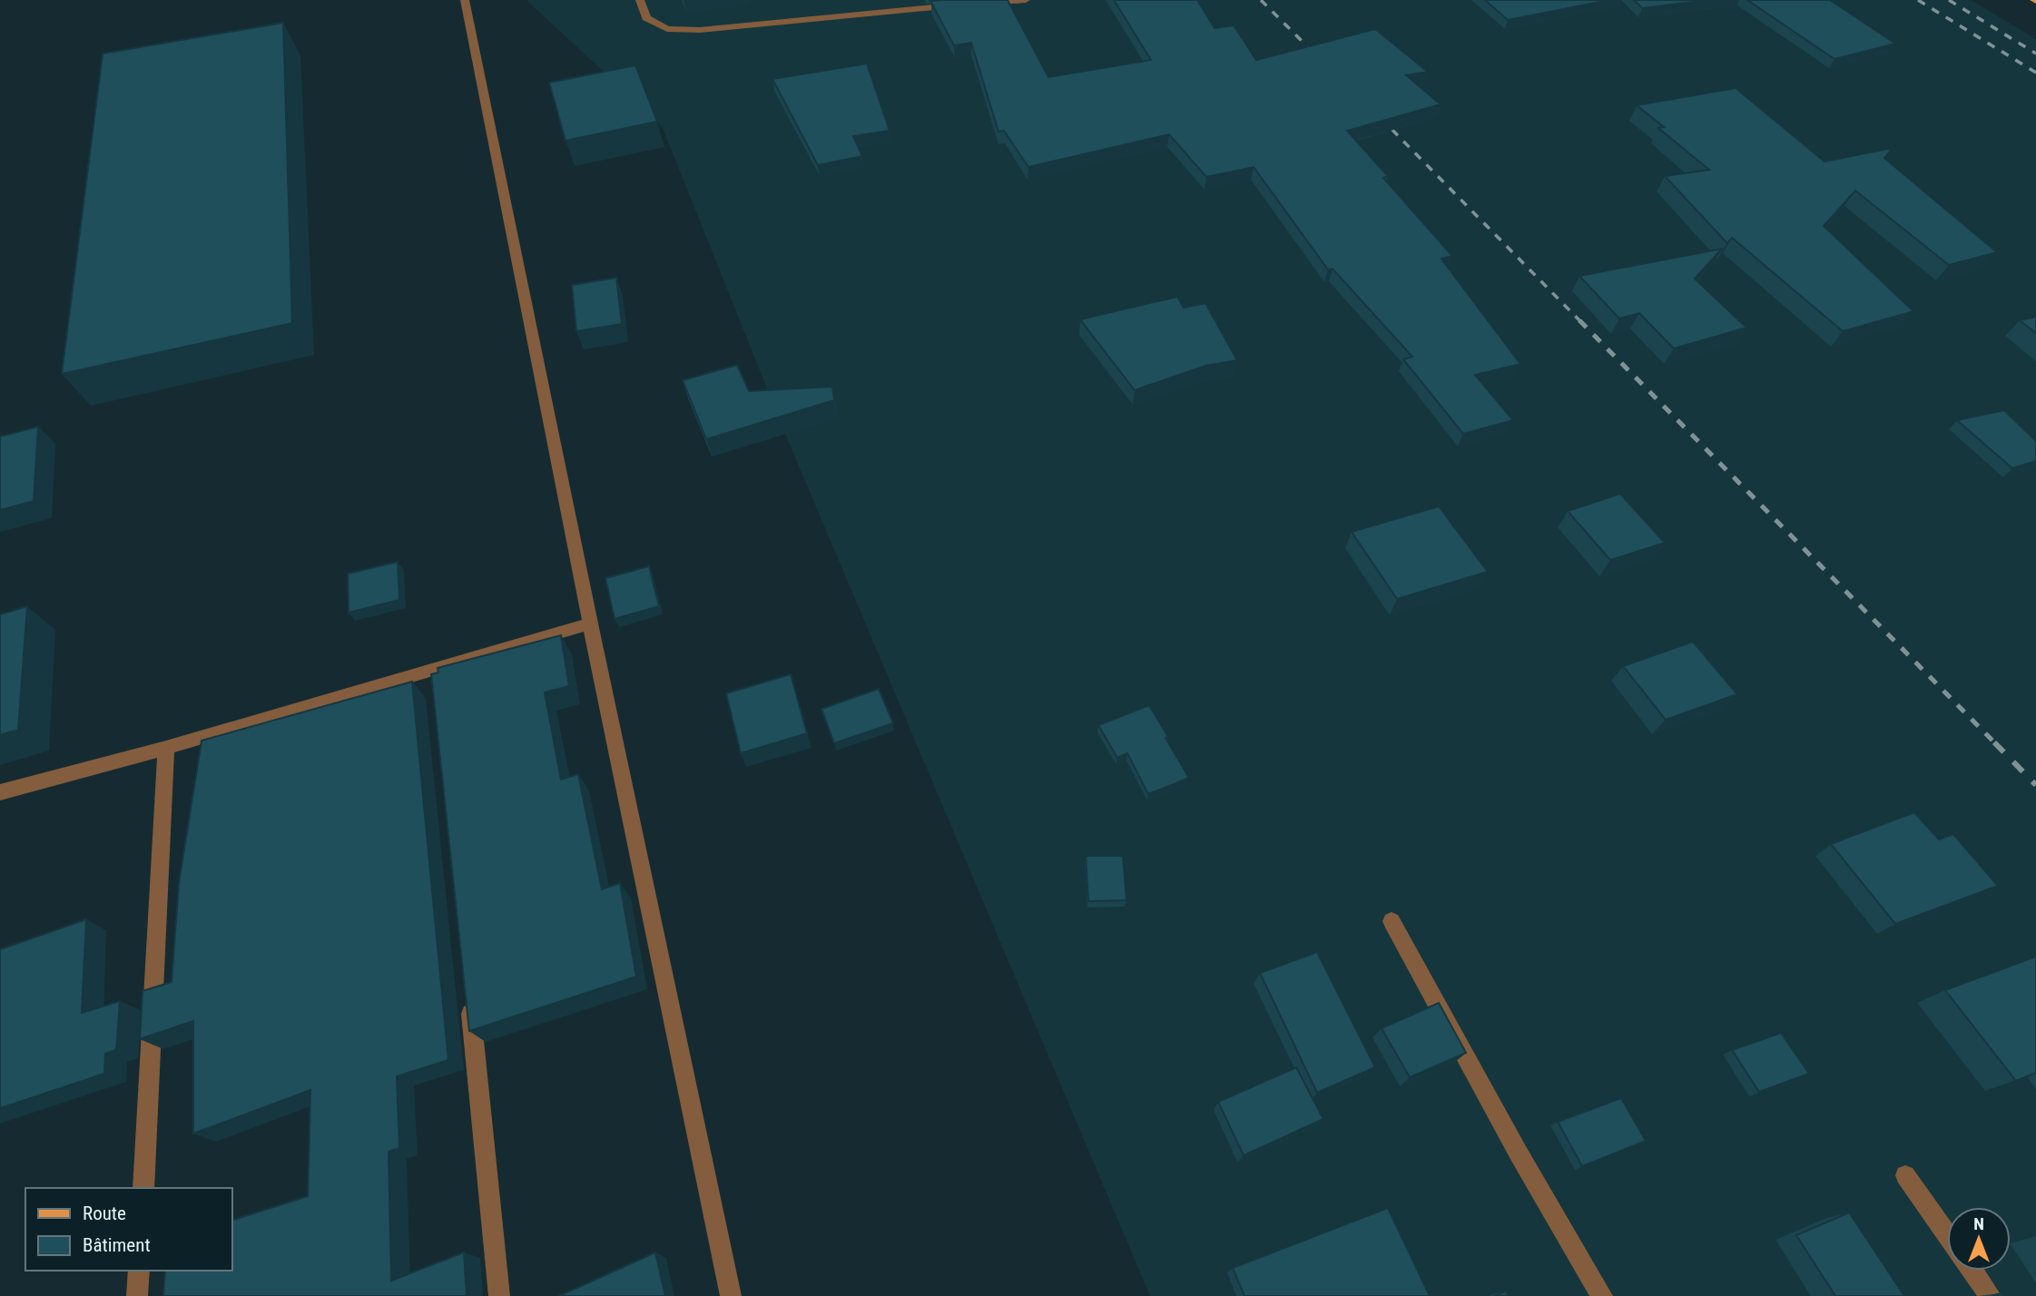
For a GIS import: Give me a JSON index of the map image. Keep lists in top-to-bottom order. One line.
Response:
{"legend":["Route","Bâtiment"],"north":"top"}
